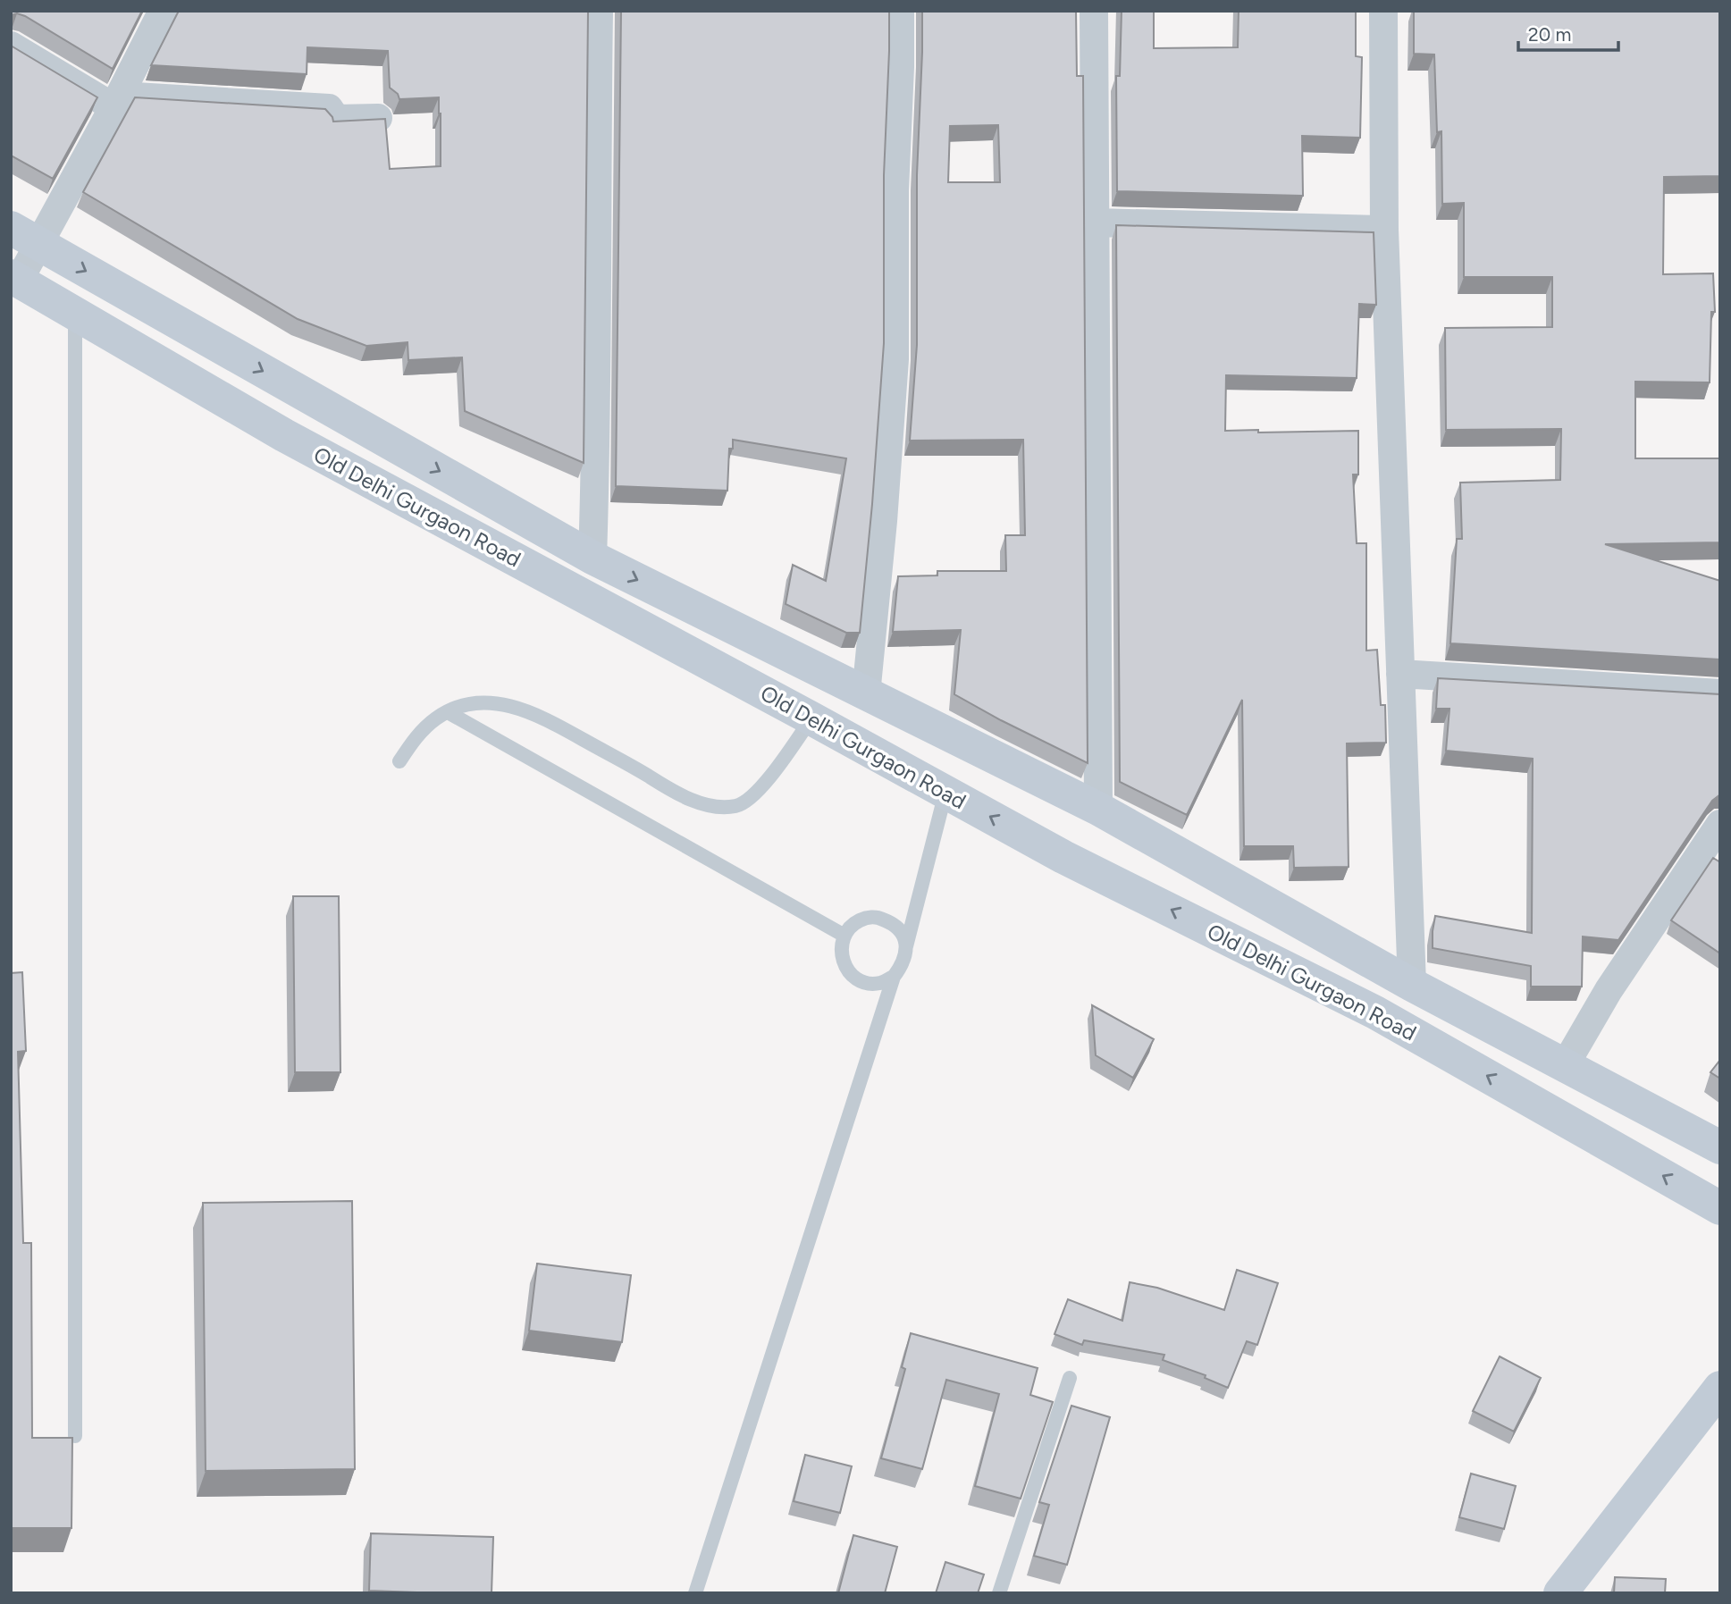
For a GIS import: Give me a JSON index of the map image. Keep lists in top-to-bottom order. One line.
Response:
{"streets":{"main road":["Old Delhi Gurgaon Road"]},"scale_bar":"20 m"}
